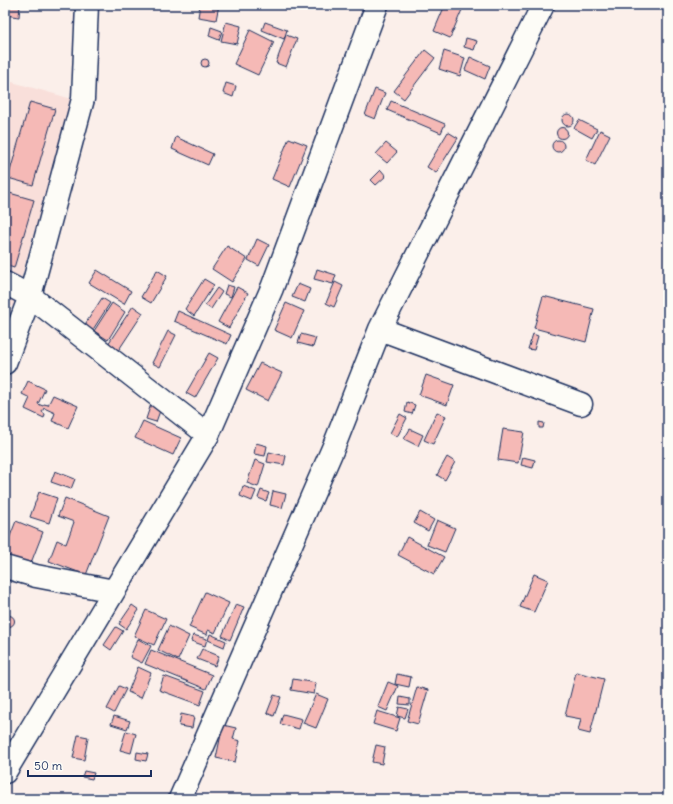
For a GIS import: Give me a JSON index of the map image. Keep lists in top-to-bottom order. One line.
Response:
{"scale_bar":"50 m"}
